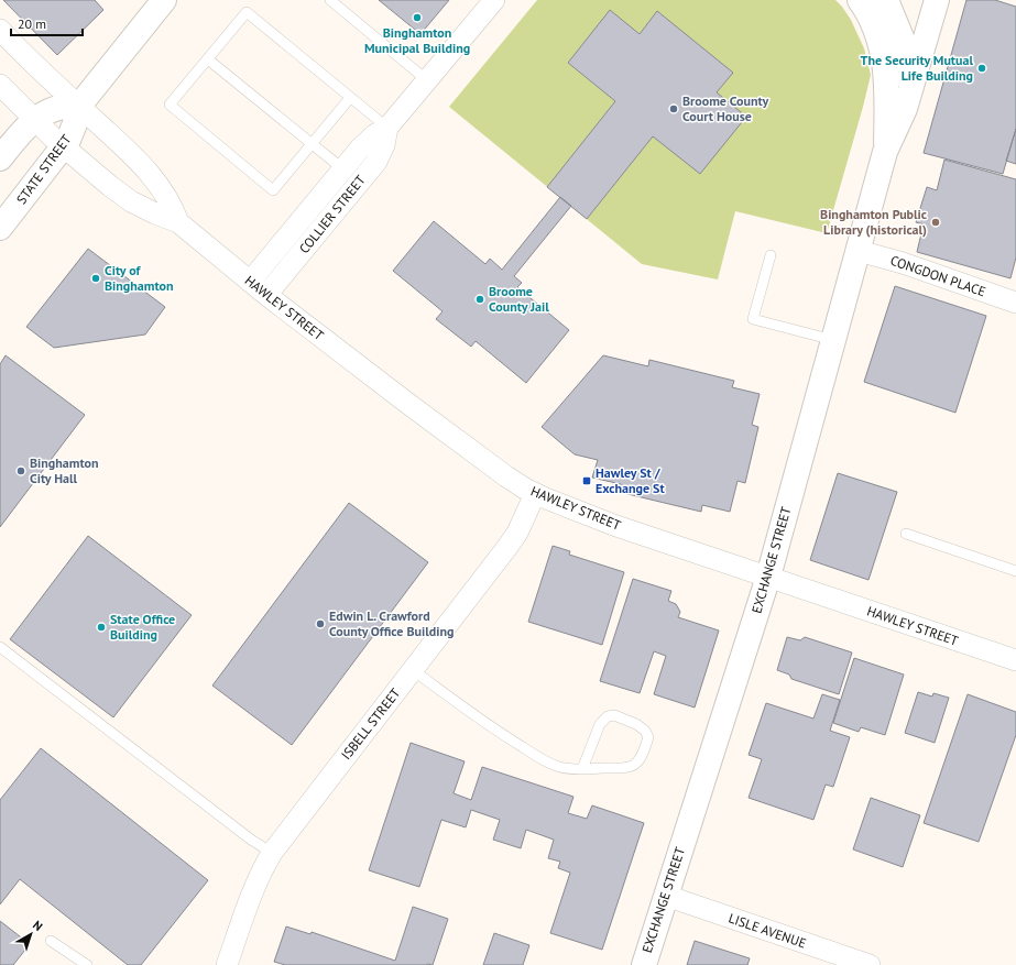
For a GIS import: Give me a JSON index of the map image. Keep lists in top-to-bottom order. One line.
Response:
{"streets":{"main road":["STATE STREET","EXCHANGE STREET"],"street":["COLLIER STREET","CONGDON PLACE","HAWLEY STREET","ISBELL STREET","LISLE AVENUE"]},"crossings":[["STATE STREET","HAWLEY STREET"],["COLLIER STREET","HAWLEY STREET"],["CONGDON PLACE","EXCHANGE STREET"],["HAWLEY STREET","EXCHANGE STREET"],["HAWLEY STREET","ISBELL STREET"],["EXCHANGE STREET","LISLE AVENUE"]],"places":{"other":["Binghamton Municipal Building","The Security Mutual Life Building","Broome County Court House","Binghamton Public Library (historical)","City of Binghamton","Broome County Jail","Binghamton City Hall","Edwin L. Crawford County Office Building","State Office Building"],"transit":["Hawley St / Exchange St"]},"scale_bar":"20 m","north":"top right"}
